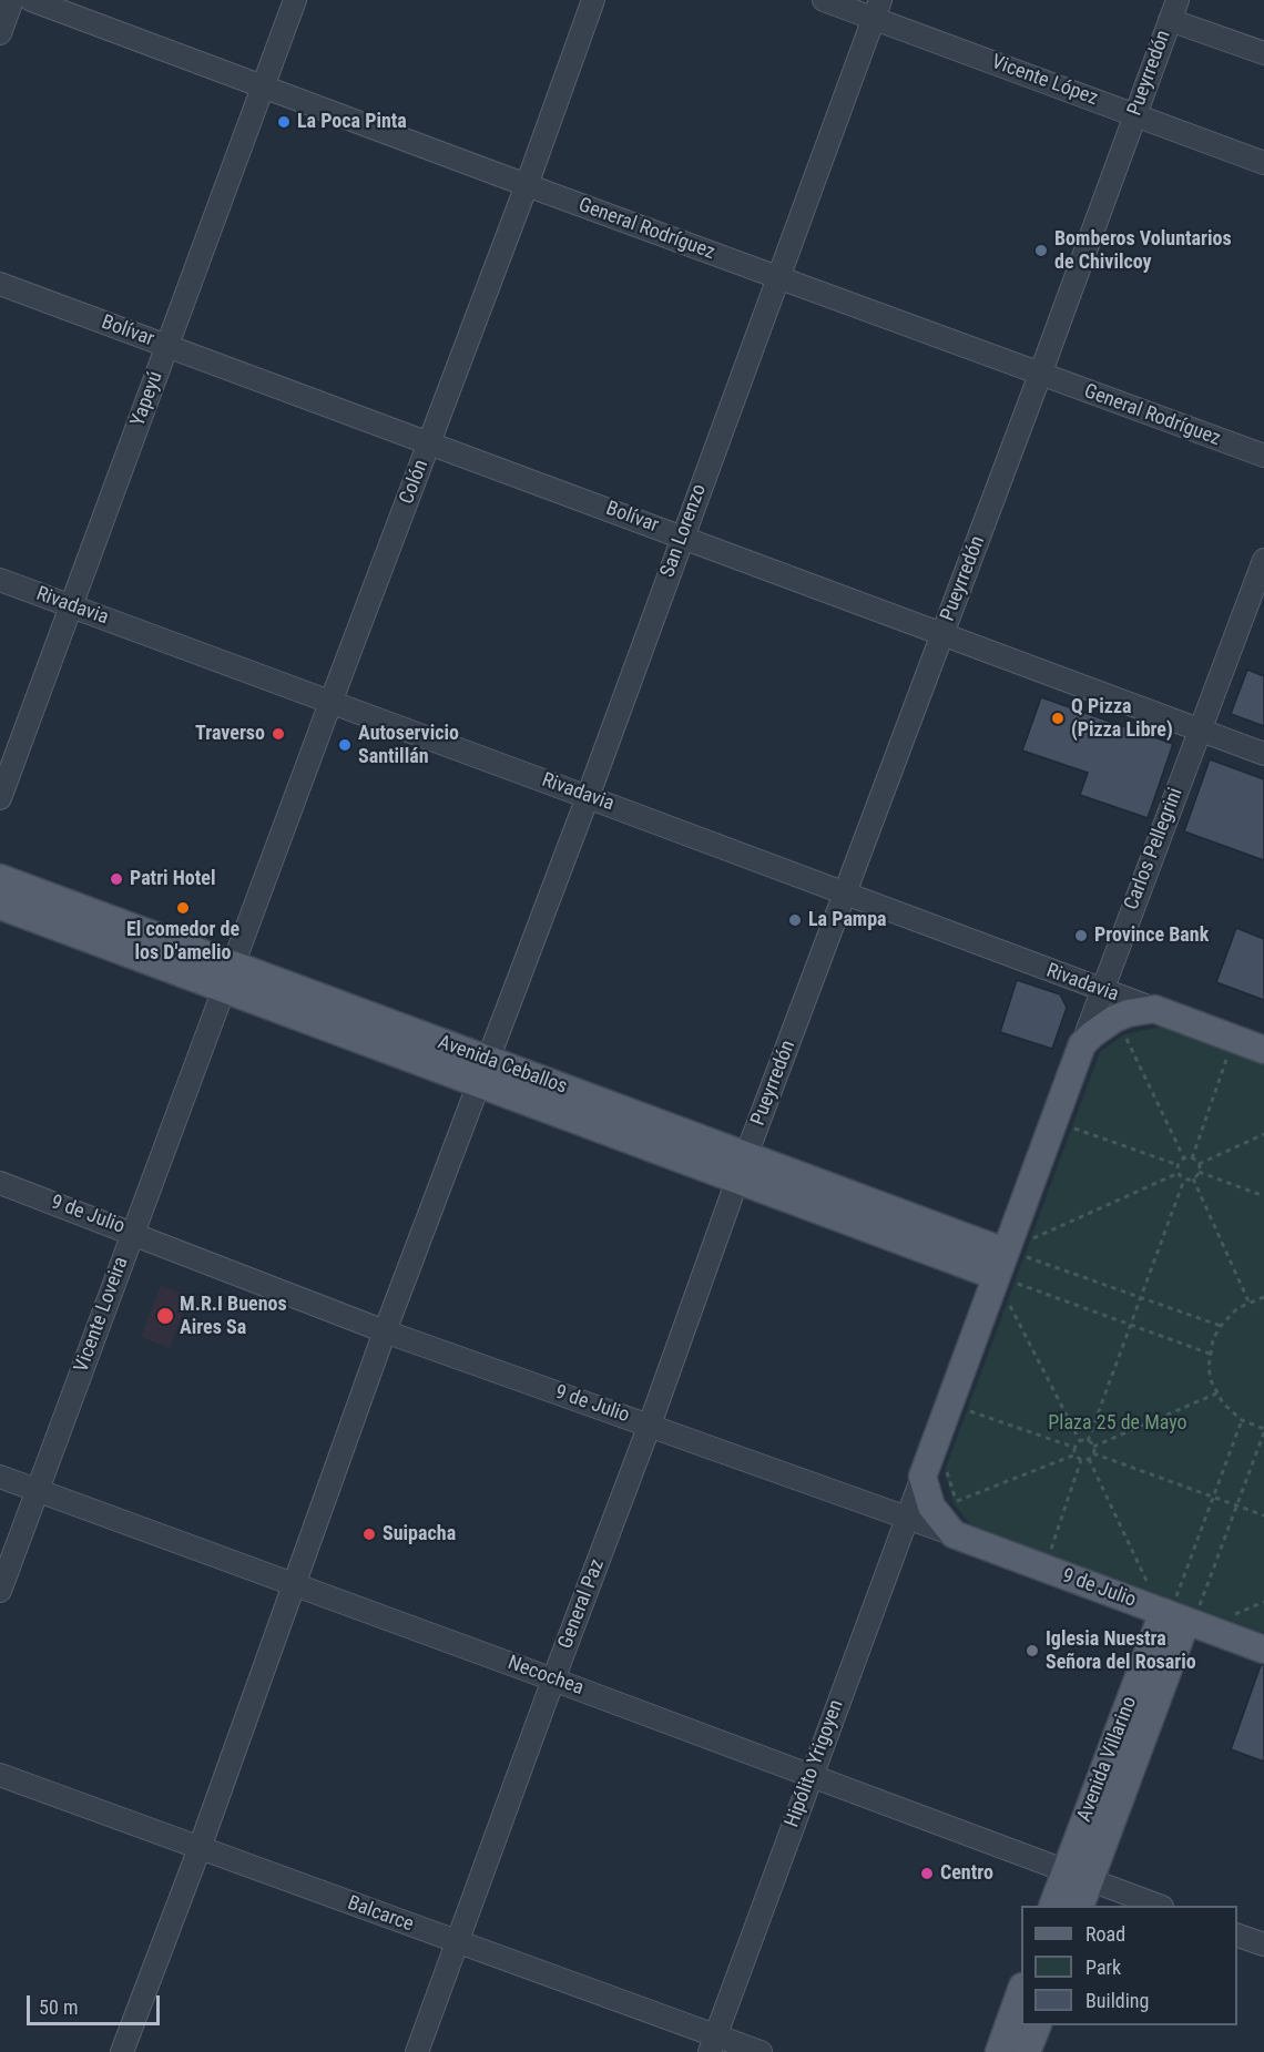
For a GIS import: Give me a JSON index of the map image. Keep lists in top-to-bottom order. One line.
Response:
{"streets":{"main road":["Rivadavia","Carlos Pellegrini","Avenida Ceballos","9 de Julio","Avenida Villarino","Hipólito Yrigoyen"],"street":["Pueyrredón","Vicente López","General Rodríguez","Bolívar","Yapeyú","Colón","San Lorenzo","Vicente Loveira","General Paz","Necochea","Balcarce"]},"crossings":[["Pueyrredón","Vicente López"],["Pueyrredón","General Rodríguez"],["Pueyrredón","Bolívar"],["Pueyrredón","Rivadavia"],["Pueyrredón","Avenida Ceballos"],["Pueyrredón","General Paz"],["Vicente López","San Lorenzo"],["General Rodríguez","Yapeyú"],["General Rodríguez","Colón"],["General Rodríguez","San Lorenzo"],["Bolívar","Yapeyú"],["Bolívar","Colón"],["Bolívar","San Lorenzo"],["Bolívar","Carlos Pellegrini"],["Yapeyú","Rivadavia"],["Colón","Rivadavia"],["Colón","Avenida Ceballos"],["Colón","Vicente Loveira"],["San Lorenzo","Rivadavia"],["San Lorenzo","Avenida Ceballos"],["Rivadavia","Carlos Pellegrini"],["Carlos Pellegrini","Avenida Ceballos"],["Carlos Pellegrini","Hipólito Yrigoyen"],["Avenida Ceballos","Vicente Loveira"],["Avenida Ceballos","General Paz"],["Avenida Ceballos","Hipólito Yrigoyen"],["9 de Julio","Vicente Loveira"],["9 de Julio","General Paz"],["9 de Julio","Avenida Villarino"],["9 de Julio","Hipólito Yrigoyen"],["Vicente Loveira","Necochea"],["General Paz","Necochea"],["General Paz","Balcarce"],["Necochea","Avenida Villarino"],["Necochea","Hipólito Yrigoyen"],["Hipólito Yrigoyen","Balcarce"]],"parks":["Plaza 25 de Mayo"],"places":["La Poca Pinta","Bomberos Voluntarios de Chivilcoy","Q Pizza (Pizza Libre)","Traverso","Autoservicio Santillán","Patri Hotel","El comedor de los D'amelio","La Pampa","Province Bank","M.R.I Buenos Aires Sa","Suipacha","Iglesia Nuestra Señora del Rosario","Centro"],"legend":["Road","Park","Building"],"scale_bar":"50 m"}
